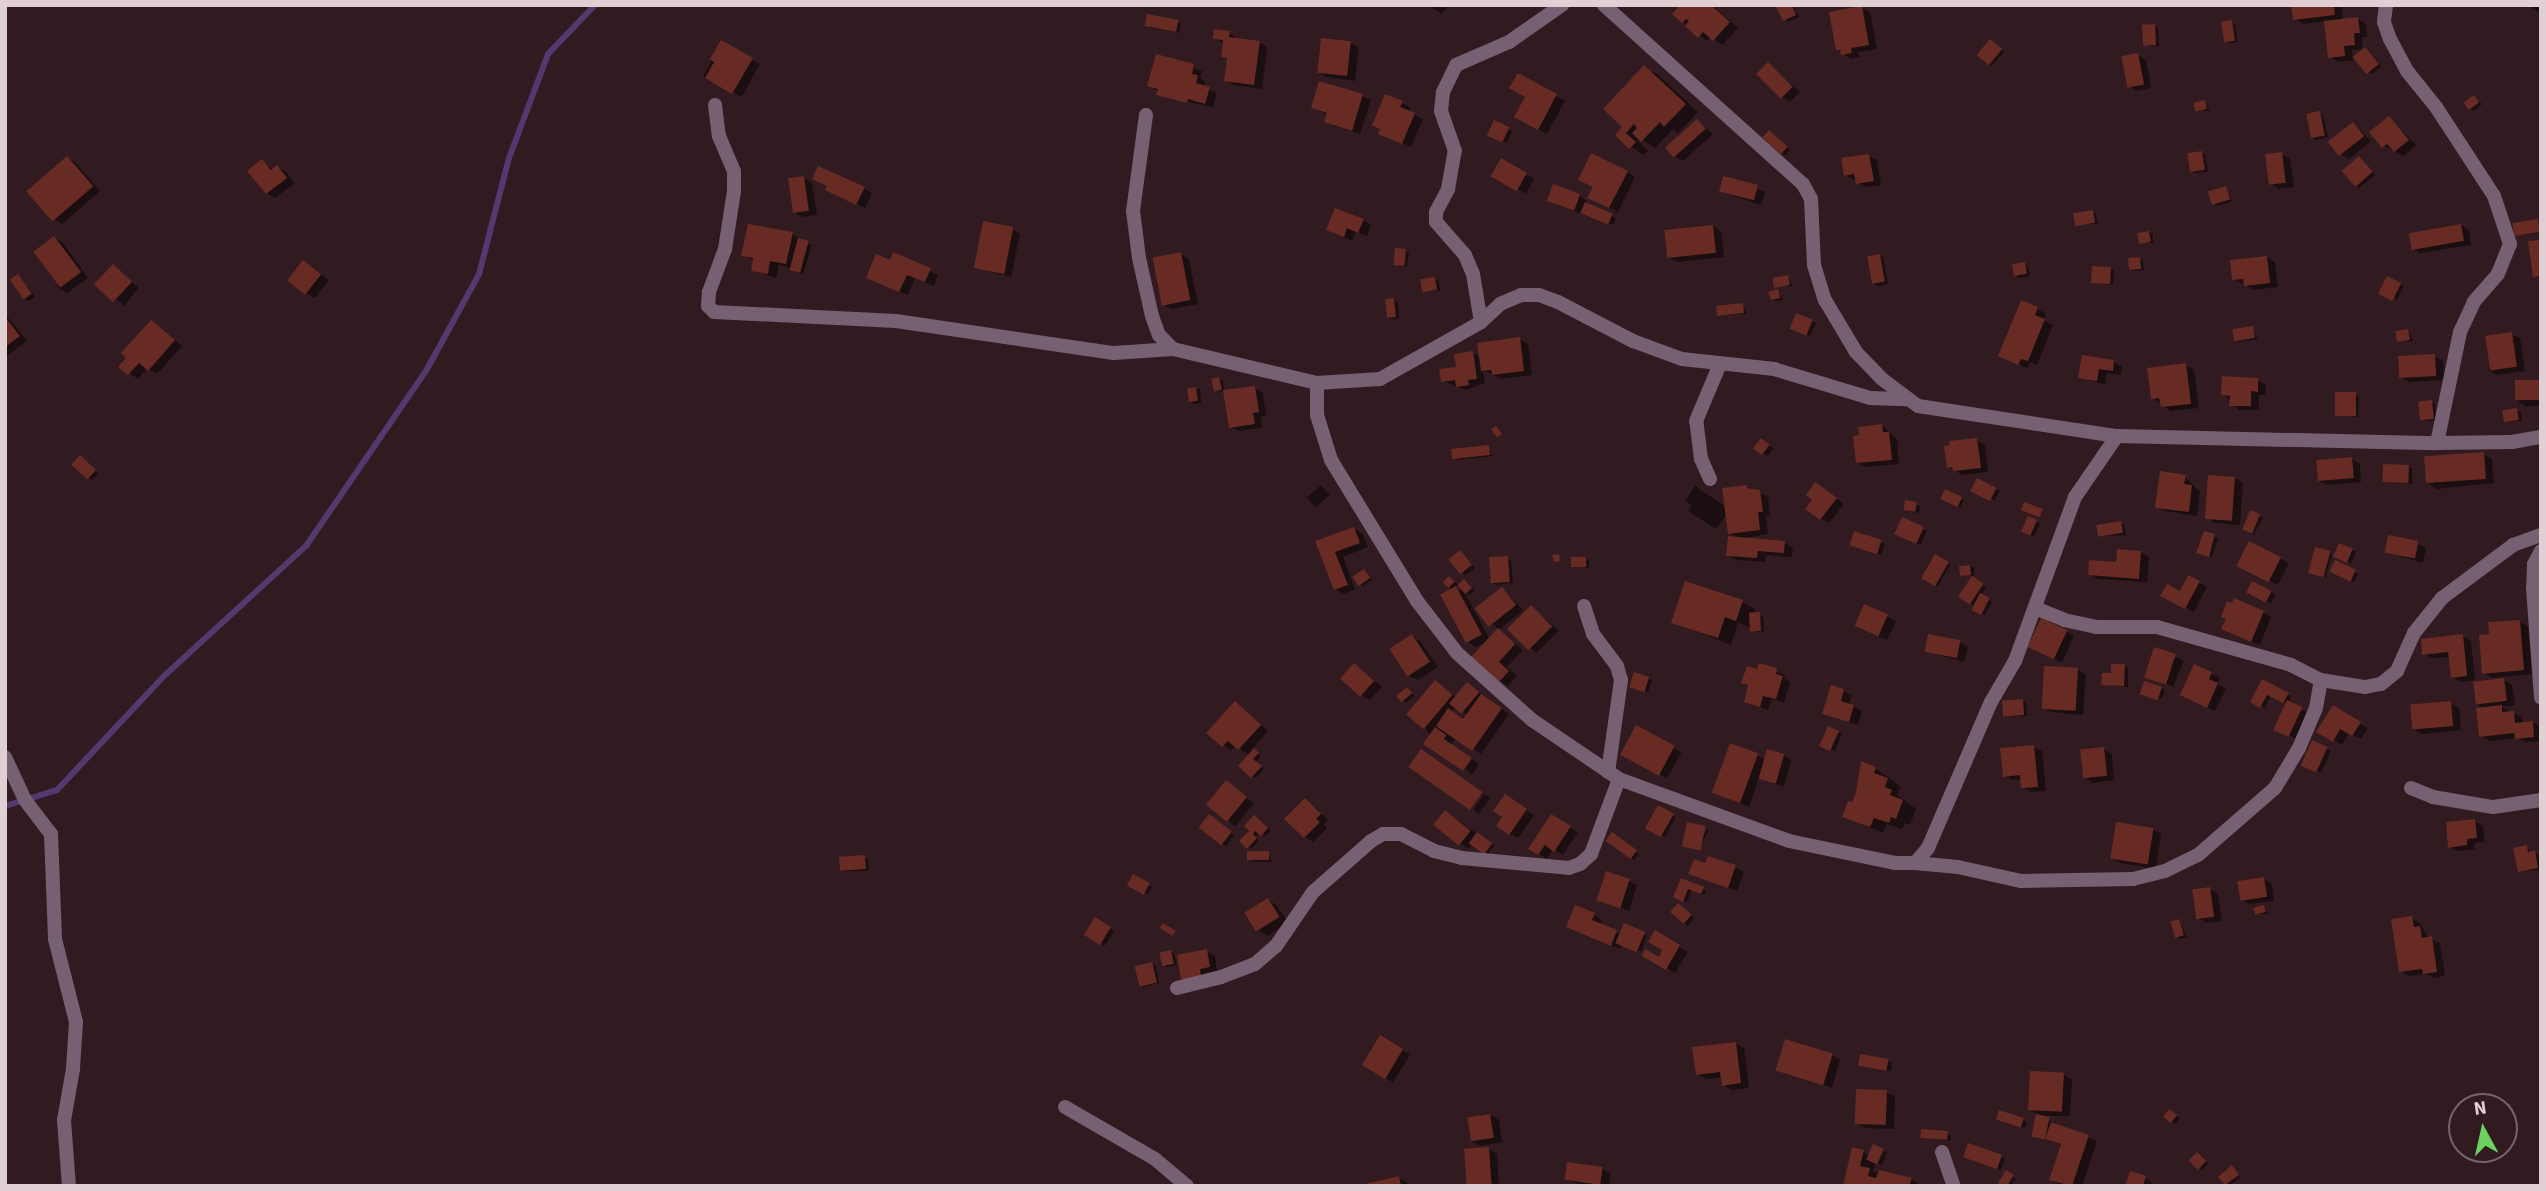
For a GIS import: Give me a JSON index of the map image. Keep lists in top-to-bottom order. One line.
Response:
{"north":"top"}
